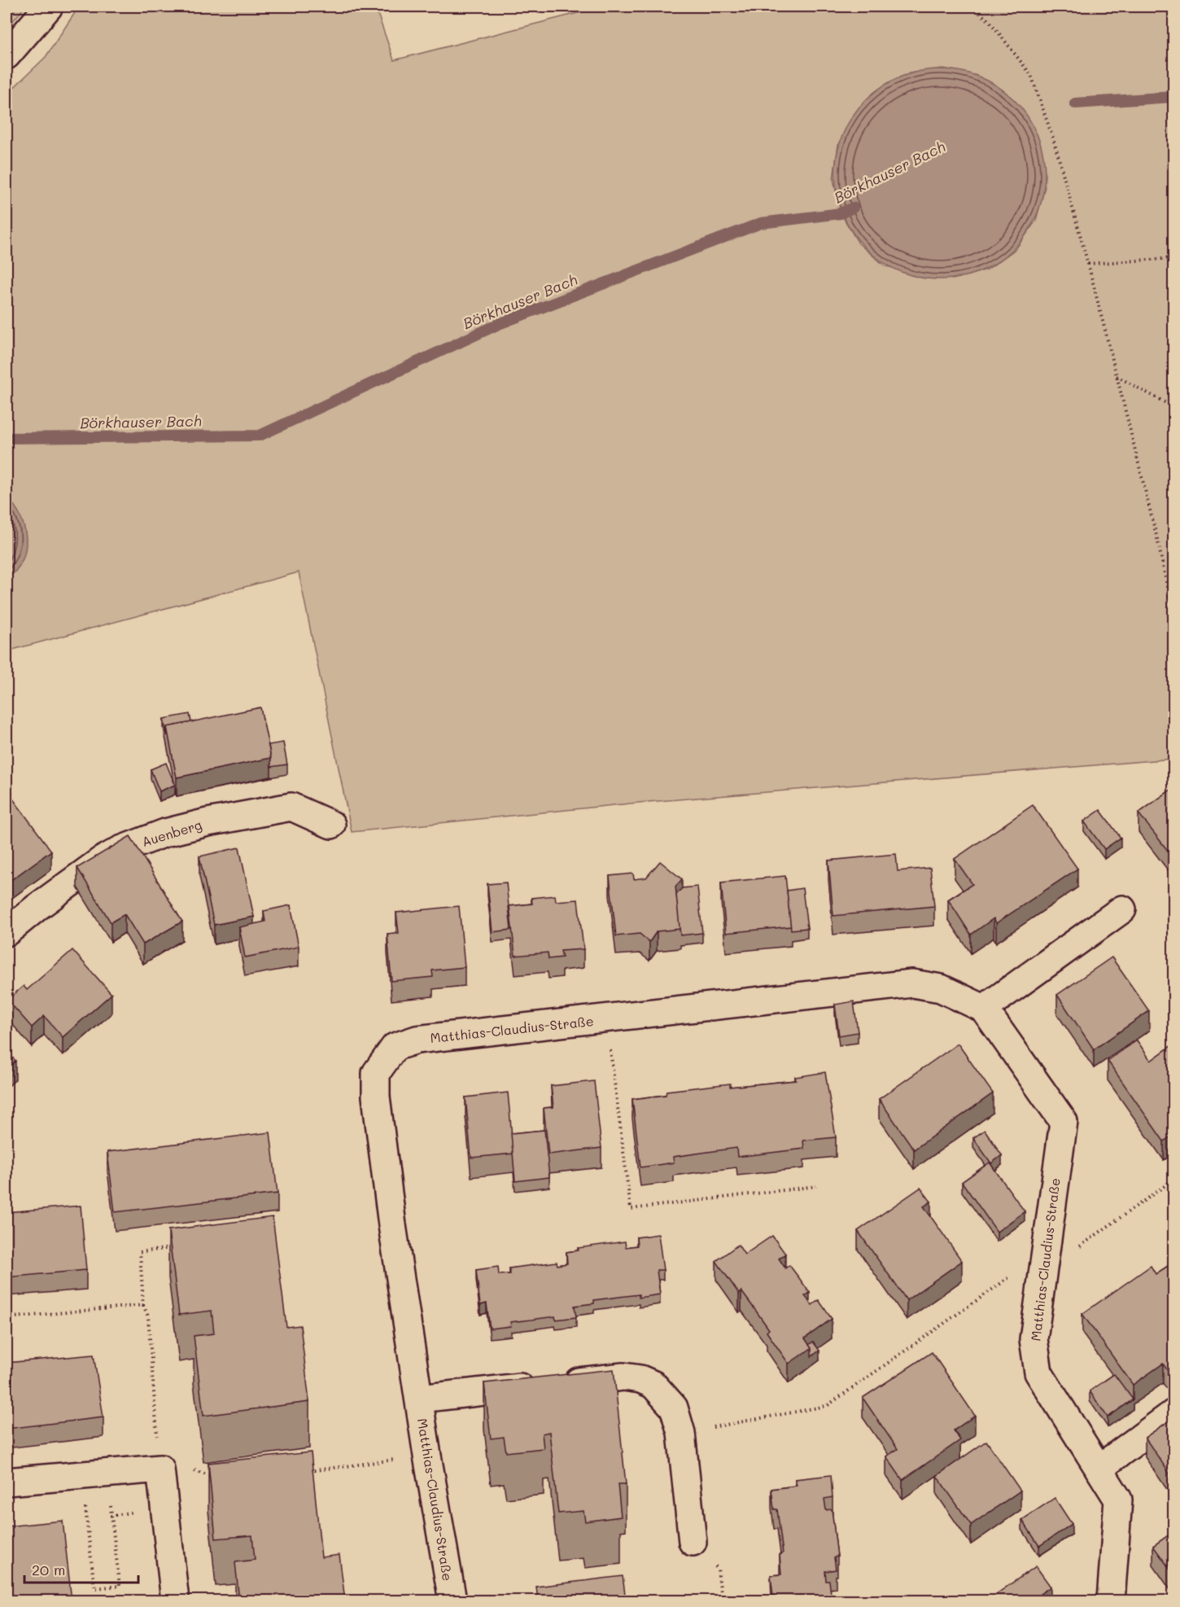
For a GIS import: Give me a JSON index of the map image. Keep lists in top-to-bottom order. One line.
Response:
{"streets":{"street":["Auenberg","Matthias-Claudius-Straße"]},"water":["Börkhauser Bach"],"scale_bar":"20 m"}
